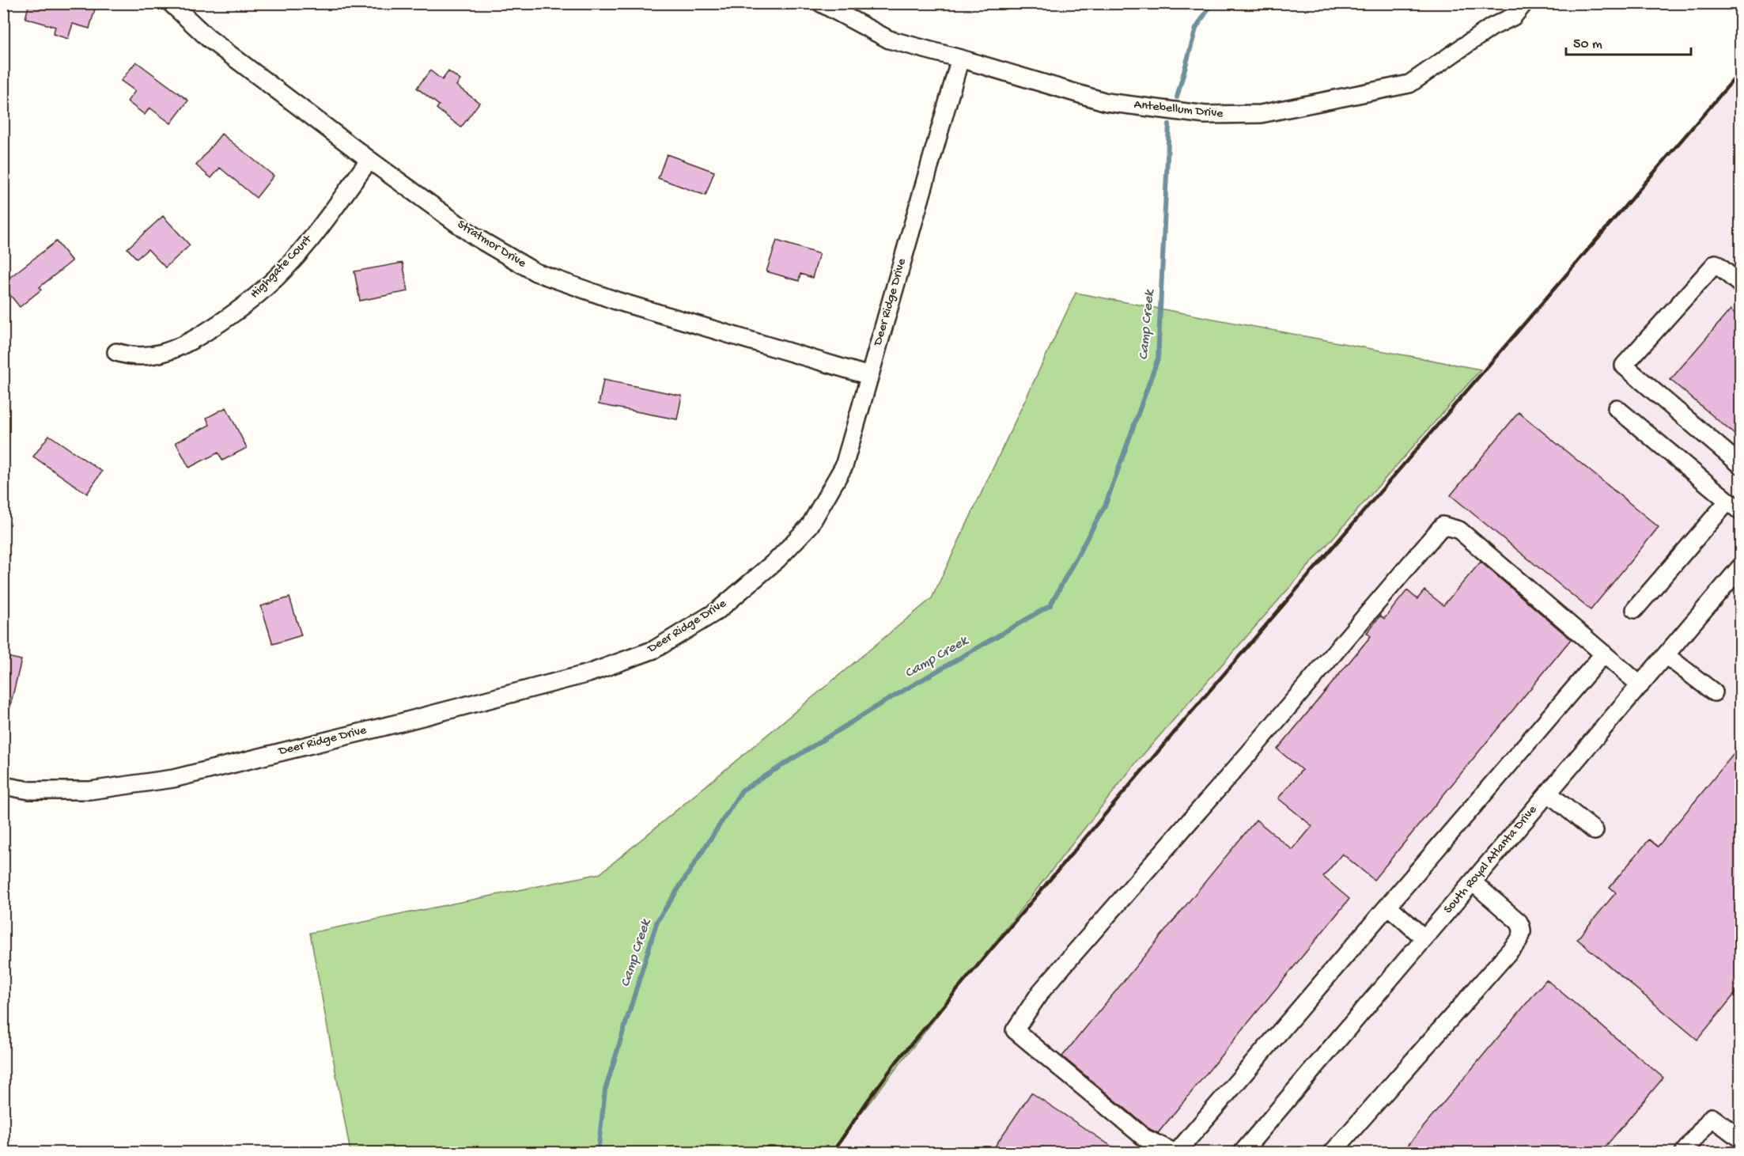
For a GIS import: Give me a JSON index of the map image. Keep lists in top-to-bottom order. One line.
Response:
{"streets":{"street":["Antebellum Drive","Stratmor Drive","Highgate Court","Deer Ridge Drive","South Royal Atlanta Drive"]},"crossings":[["Antebellum Drive","Deer Ridge Drive"],["Stratmor Drive","Highgate Court"],["Stratmor Drive","Deer Ridge Drive"]],"water":["Camp Creek"],"scale_bar":"50 m"}
